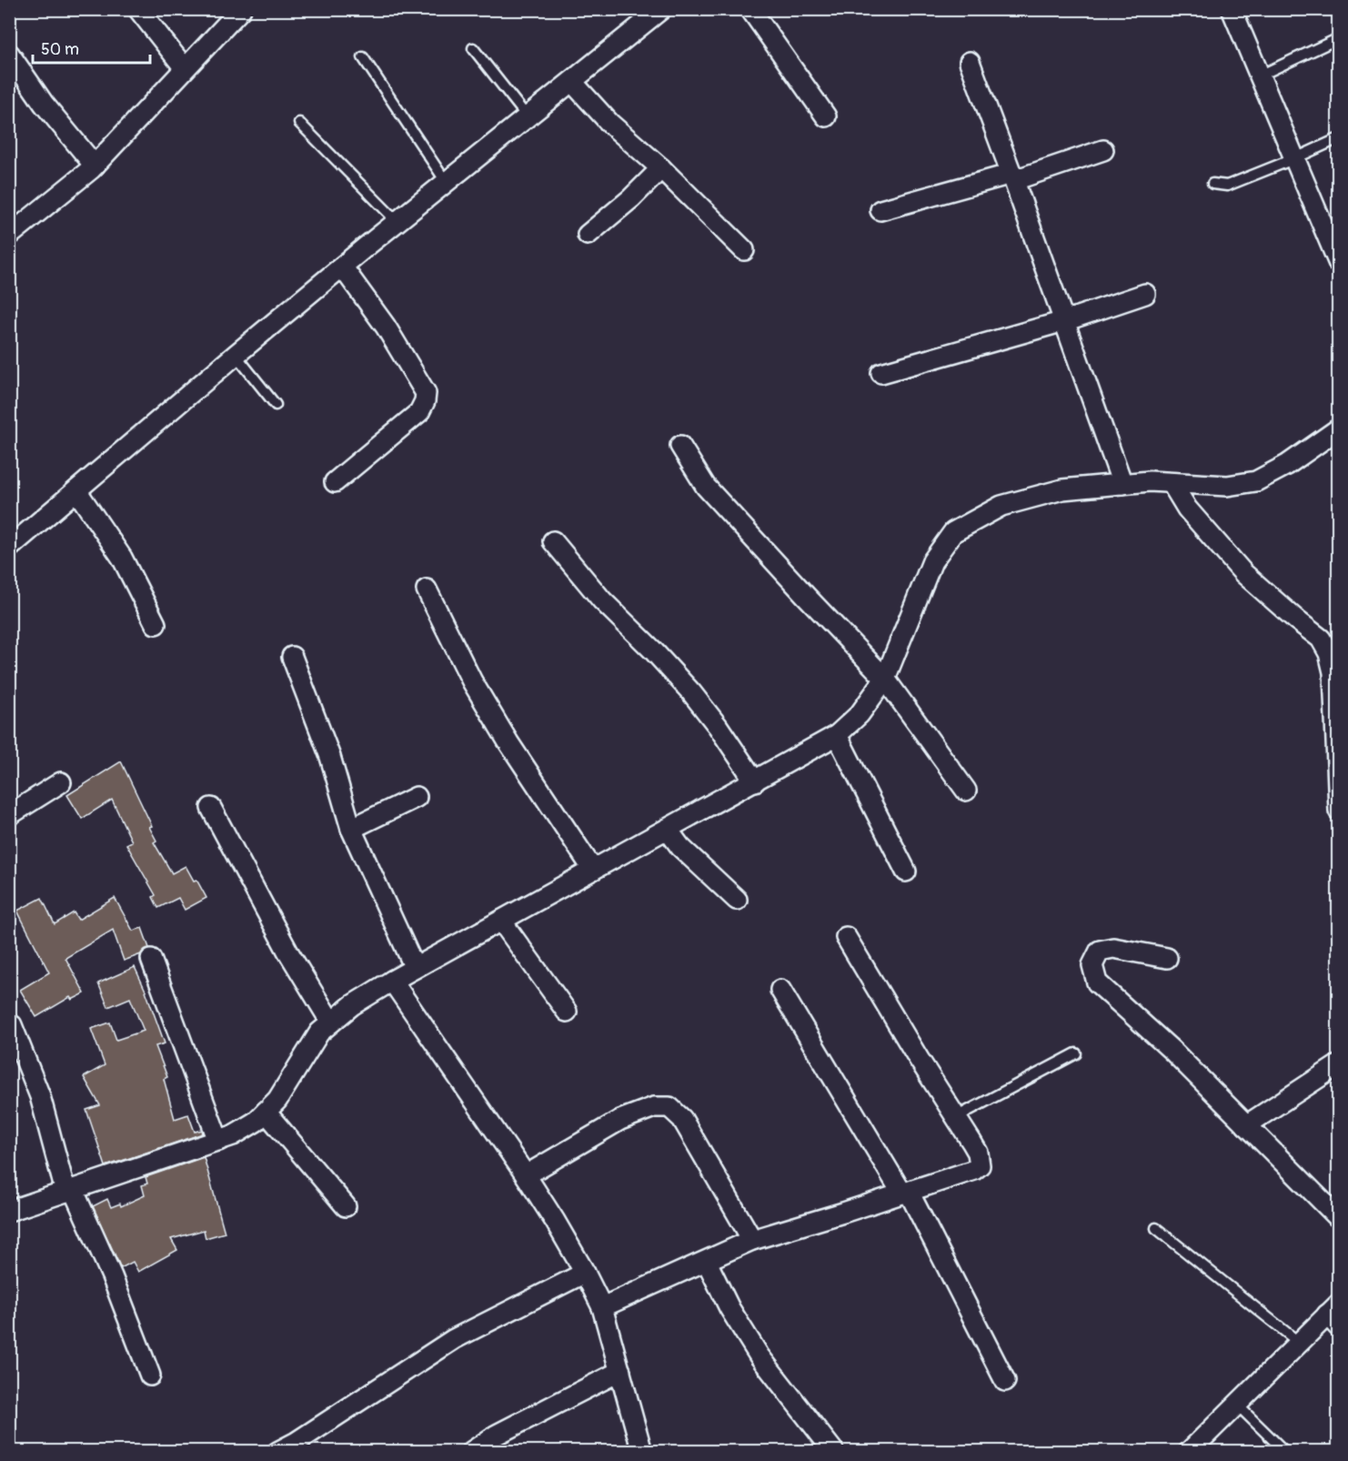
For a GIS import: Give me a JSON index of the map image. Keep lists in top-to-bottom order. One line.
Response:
{"scale_bar":"50 m"}
